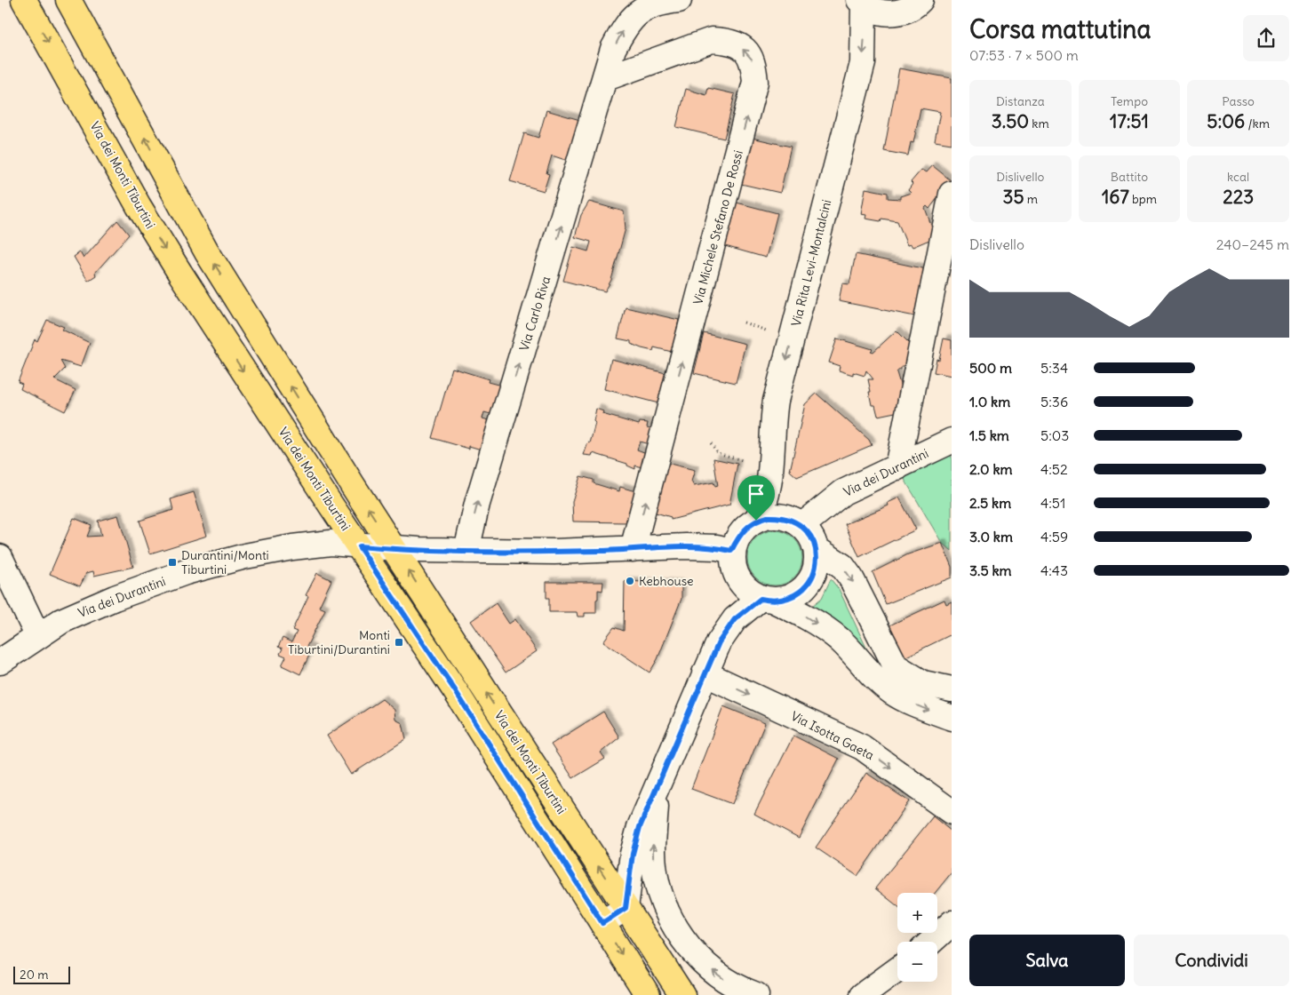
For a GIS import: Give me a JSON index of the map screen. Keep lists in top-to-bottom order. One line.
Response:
{"streets":{"main road":["Via dei Monti Tiburtini"],"street":["Via Michele Stefano De Rossi","Via Rita Levi-Montalcini","Via Carlo Riva","Via dei Durantini","Via Isotta Gaeta"]},"crossings":[["Via dei Monti Tiburtini","Via dei Durantini"],["Via Michele Stefano De Rossi","Via Carlo Riva"],["Via Michele Stefano De Rossi","Via dei Durantini"],["Via Rita Levi-Montalcini","Via dei Durantini"],["Via Carlo Riva","Via dei Durantini"]],"one_way":["Via Carlo Riva"],"places":{"transit":["Durantini/Monti Tiburtini","Monti Tiburtini/Durantini"],"other":["Kebhouse"]},"scale_bar":"20 m","page":{"heading":["Corsa mattutina","07:53 · 7 × 500 m"],"stats":[["Distanza","3.50 km"],["Tempo","17:51"],["Passo","5:06 /km"],["Dislivello","35 m"],["Battito","167 bpm"],["kcal","223"]],"chart":["Dislivello","240–245 m"],"list":[{"name":"500 m","note":"5:34"},{"name":"1.0 km","note":"5:36"},{"name":"1.5 km","note":"5:03"},{"name":"2.0 km","note":"4:52"},{"name":"2.5 km","note":"4:51"},{"name":"3.0 km","note":"4:59"},{"name":"3.5 km","note":"4:43"}],"map_buttons":["+","−"],"buttons":["Salva","Condividi"],"scale":"20 m"}}
